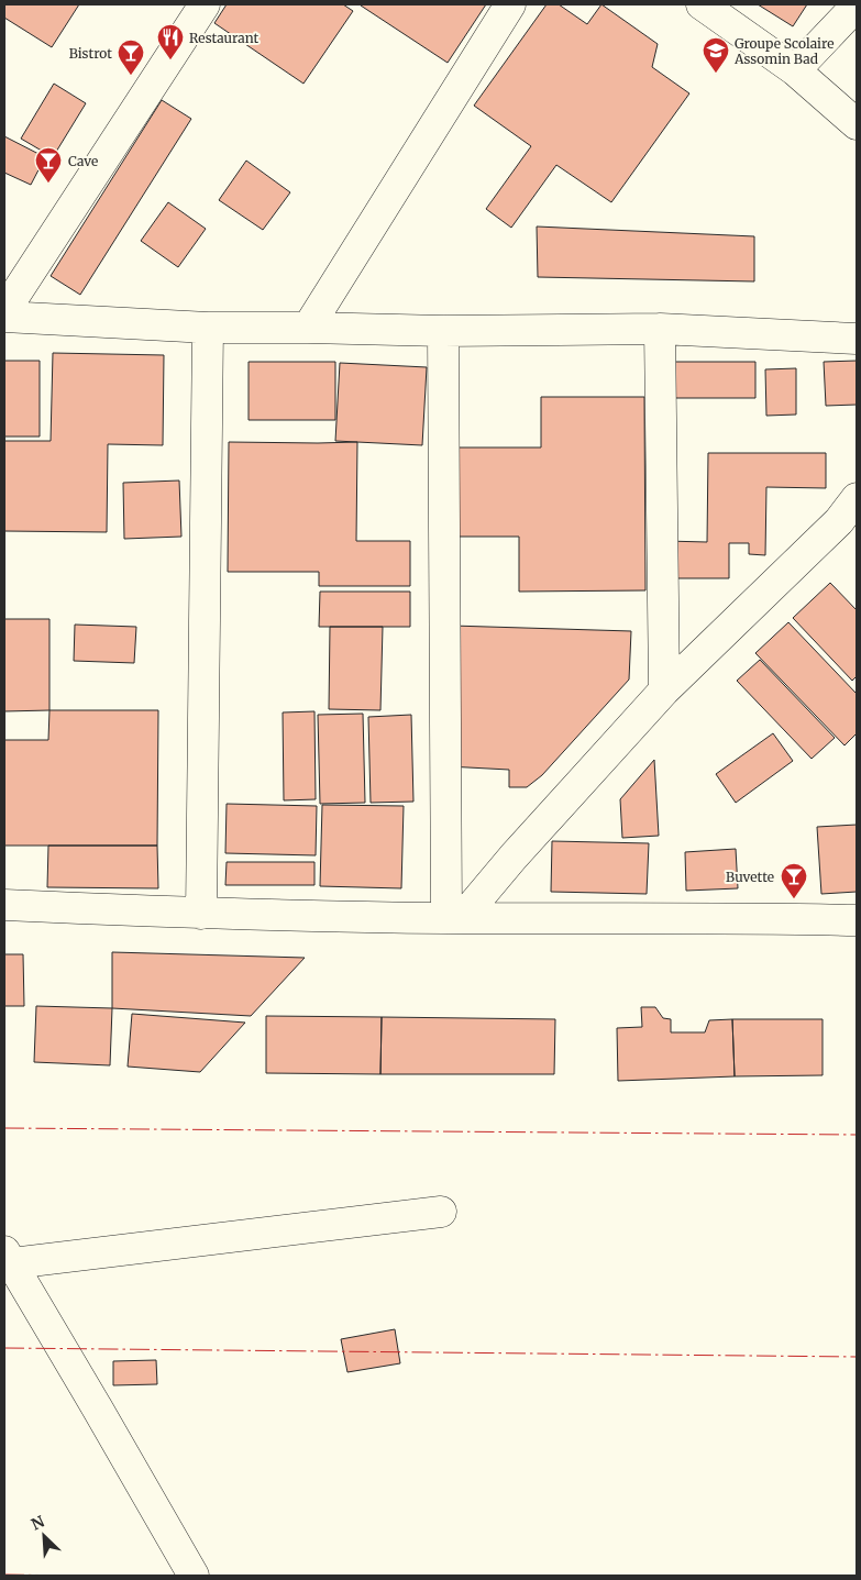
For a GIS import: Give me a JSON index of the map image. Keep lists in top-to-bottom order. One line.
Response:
{"places":{"restaurant":["Restaurant"],"school or university":["Groupe Scolaire Assomin Bad"],"bar":["Bistrot","Cave","Buvette"]},"north":"top left"}
